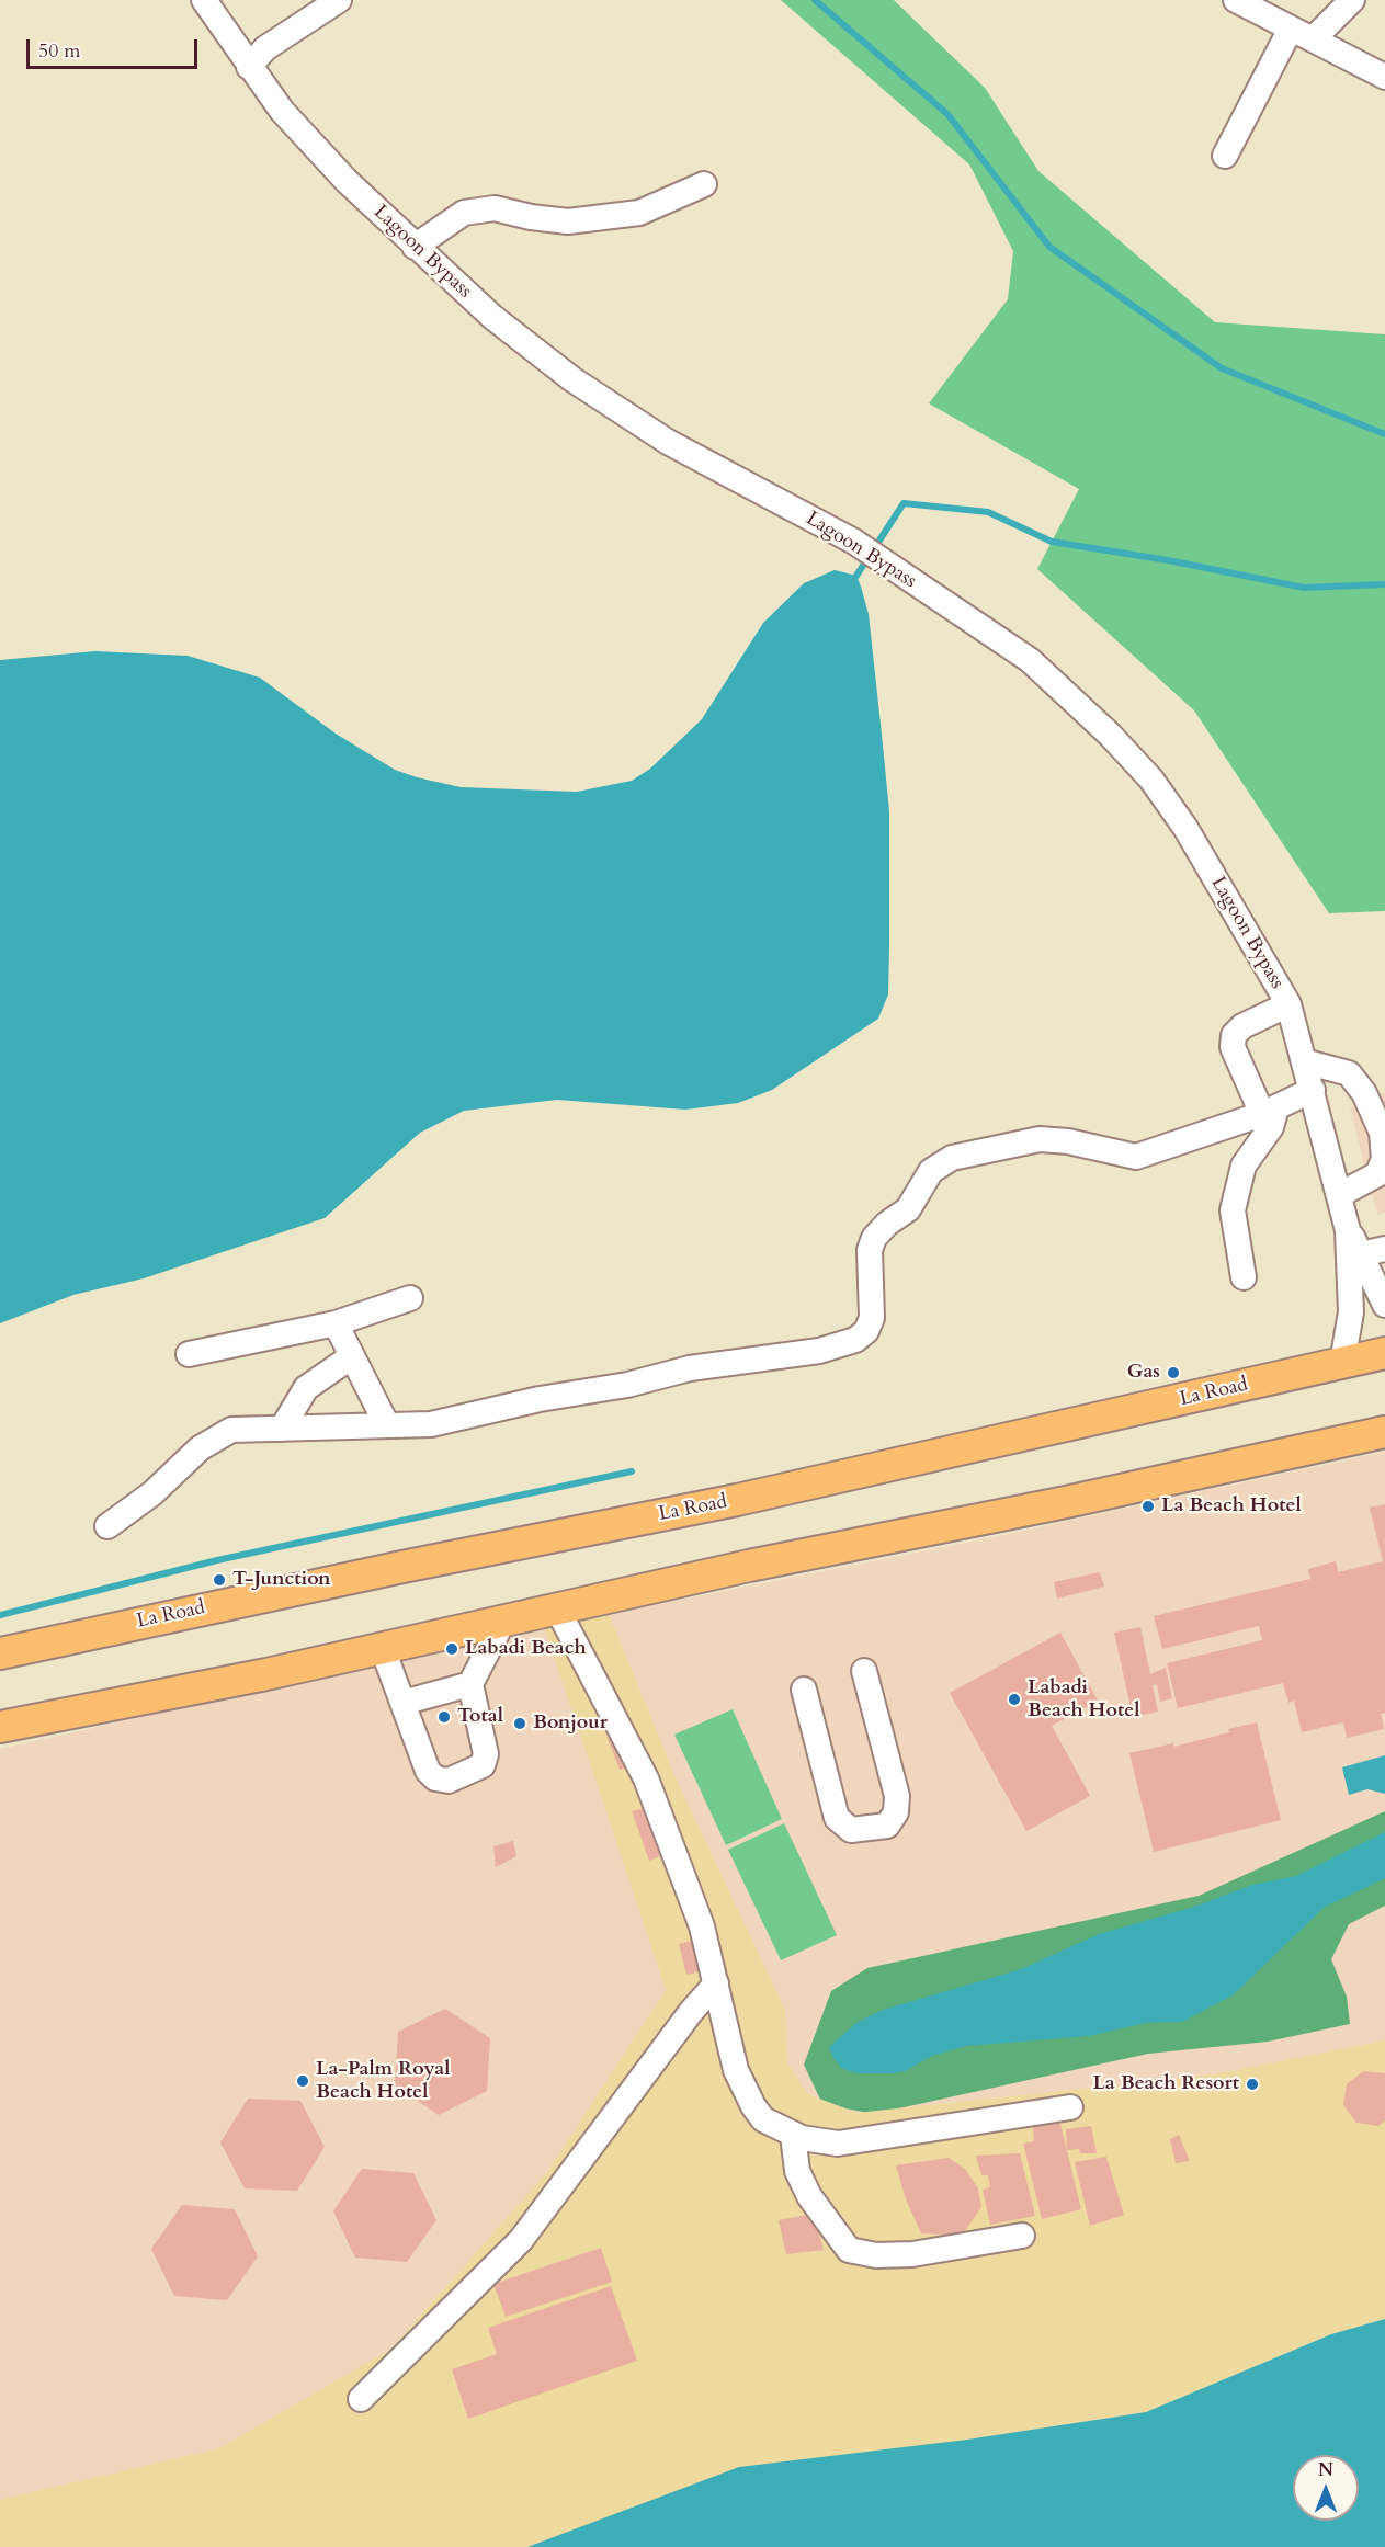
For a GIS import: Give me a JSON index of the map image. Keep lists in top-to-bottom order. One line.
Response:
{"streets":{"main road":["La Road"],"street":["Lagoon Bypass"]},"crossings":[["Lagoon Bypass","La Road"]],"places":["Gas","La Beach Hotel","T-Junction","Labadi Beach","Labadi Beach Hotel","Total","Bonjour","La-Palm Royal Beach Hotel","La Beach Resort"],"scale_bar":"50 m","north":"top"}
